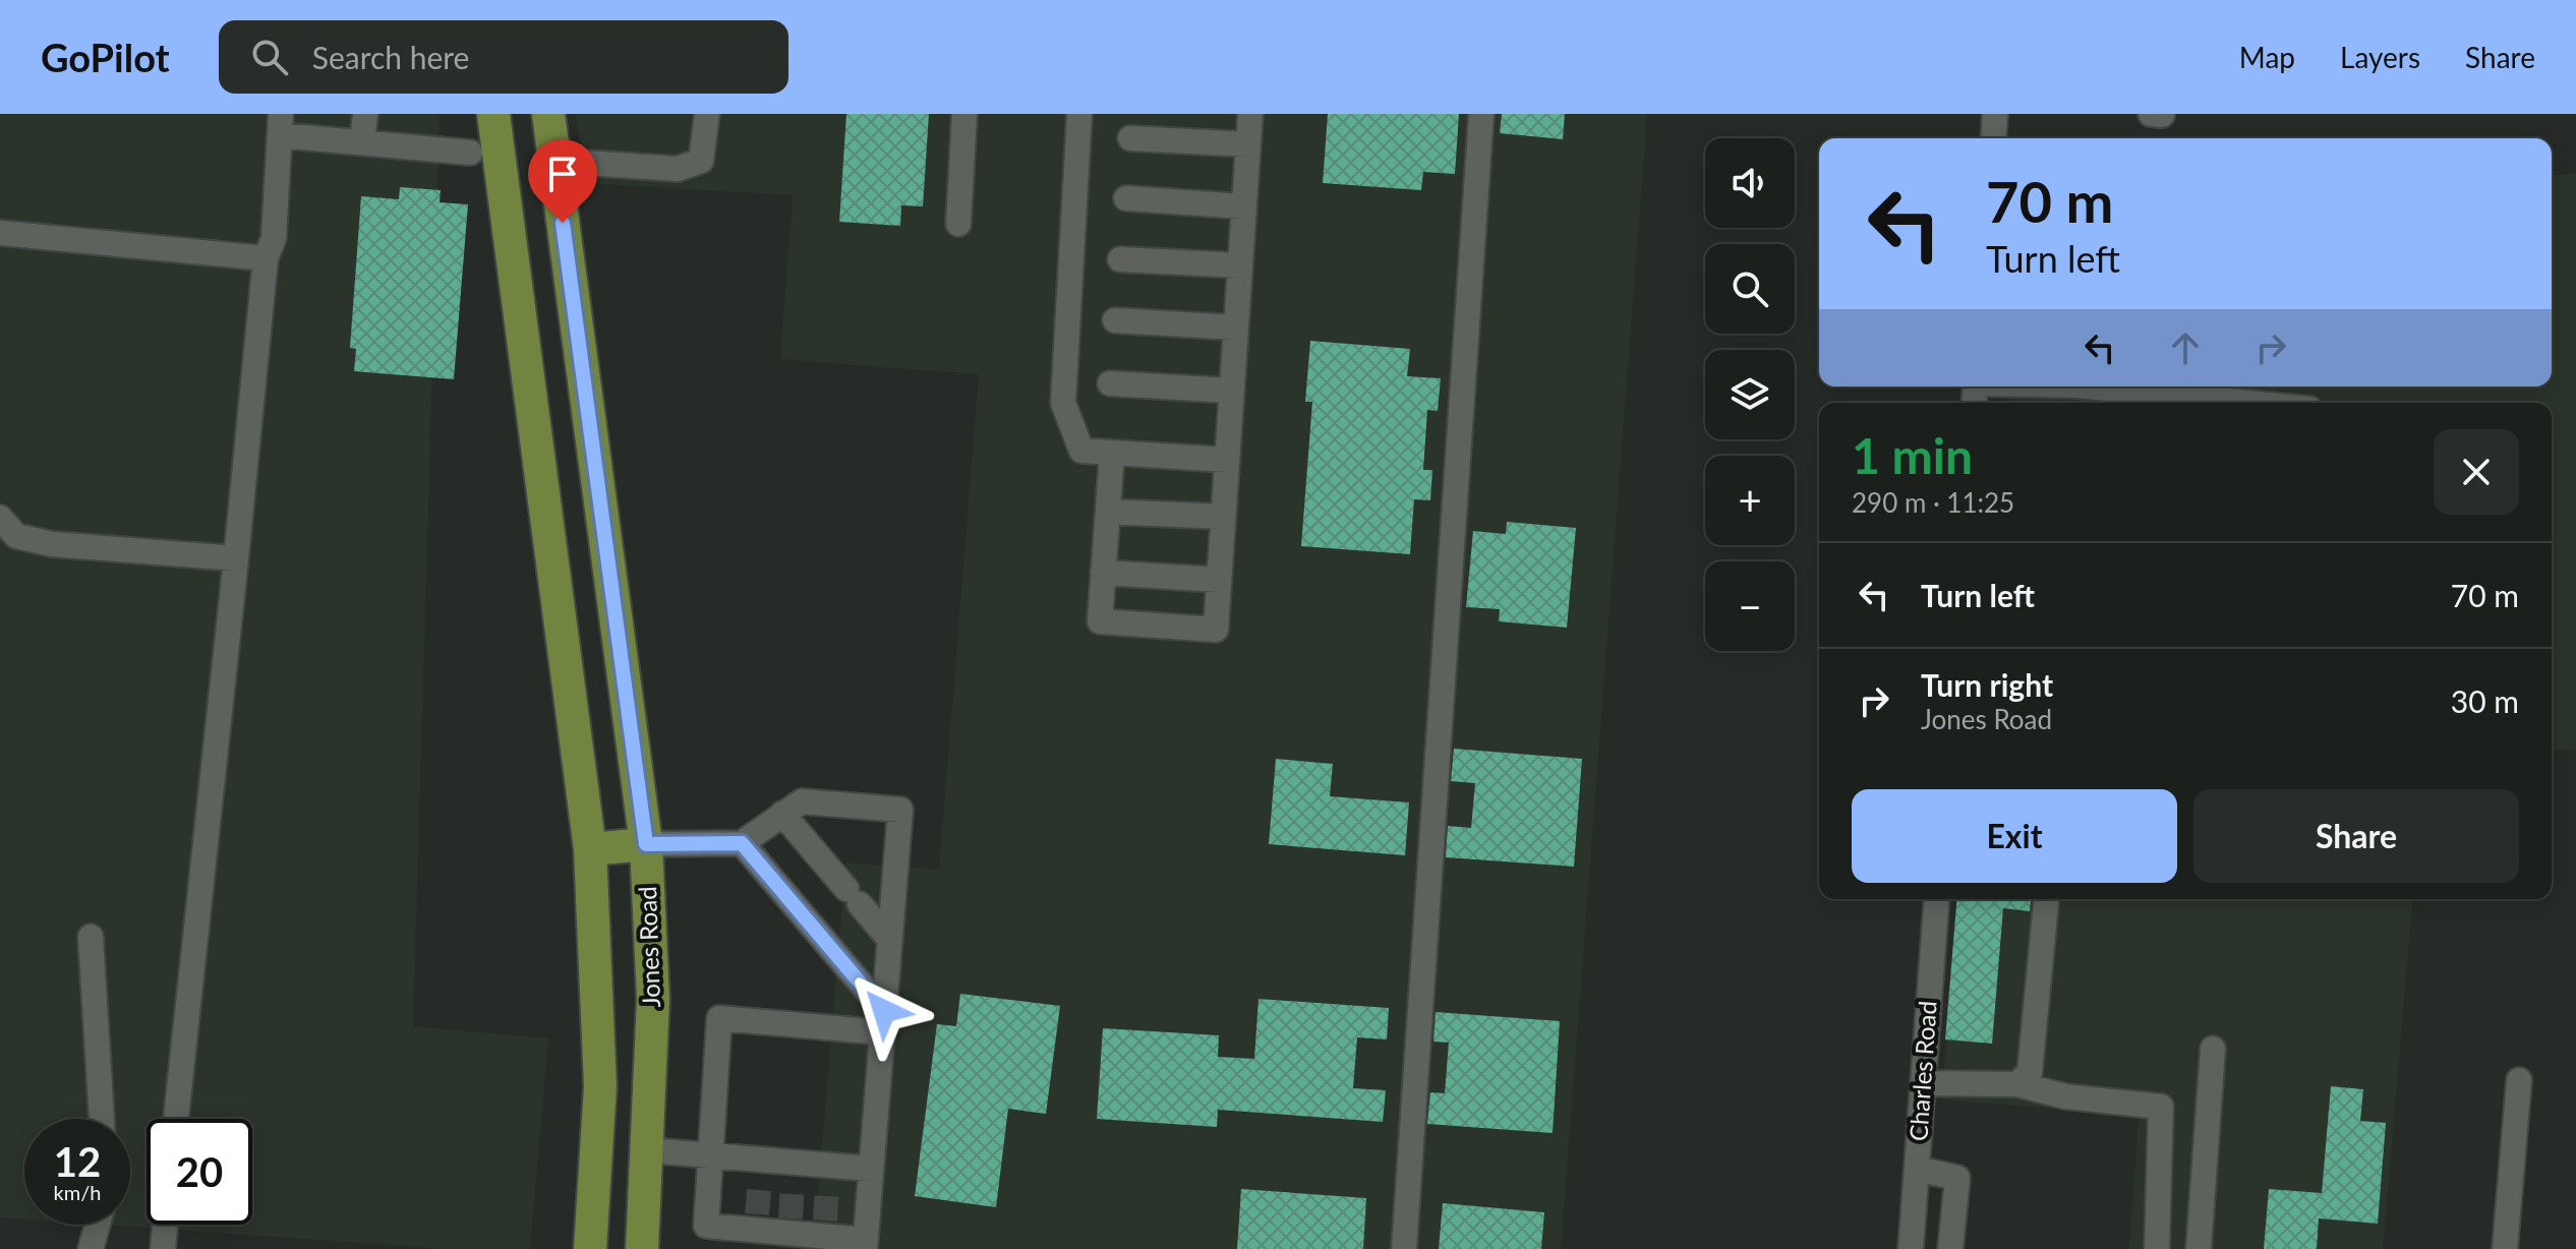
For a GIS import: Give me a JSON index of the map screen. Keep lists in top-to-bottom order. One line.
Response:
{"streets":{"main road":["Jones Road"],"street":["Charles Road"]},"page":{"header":"GoPilot","search":"Search here","nav":["Map","Layers","Share"],"map_buttons":["+","−"],"turn":["70 m","Turn left"],"heading":["1 min","290 m · 11:25"],"list":[{"name":"Turn left","value":"70 m"},{"name":"Turn right","note":"Jones Road","value":"30 m"}],"buttons":["Exit","Share"],"speed":"12 km/h","limit":"20"}}
